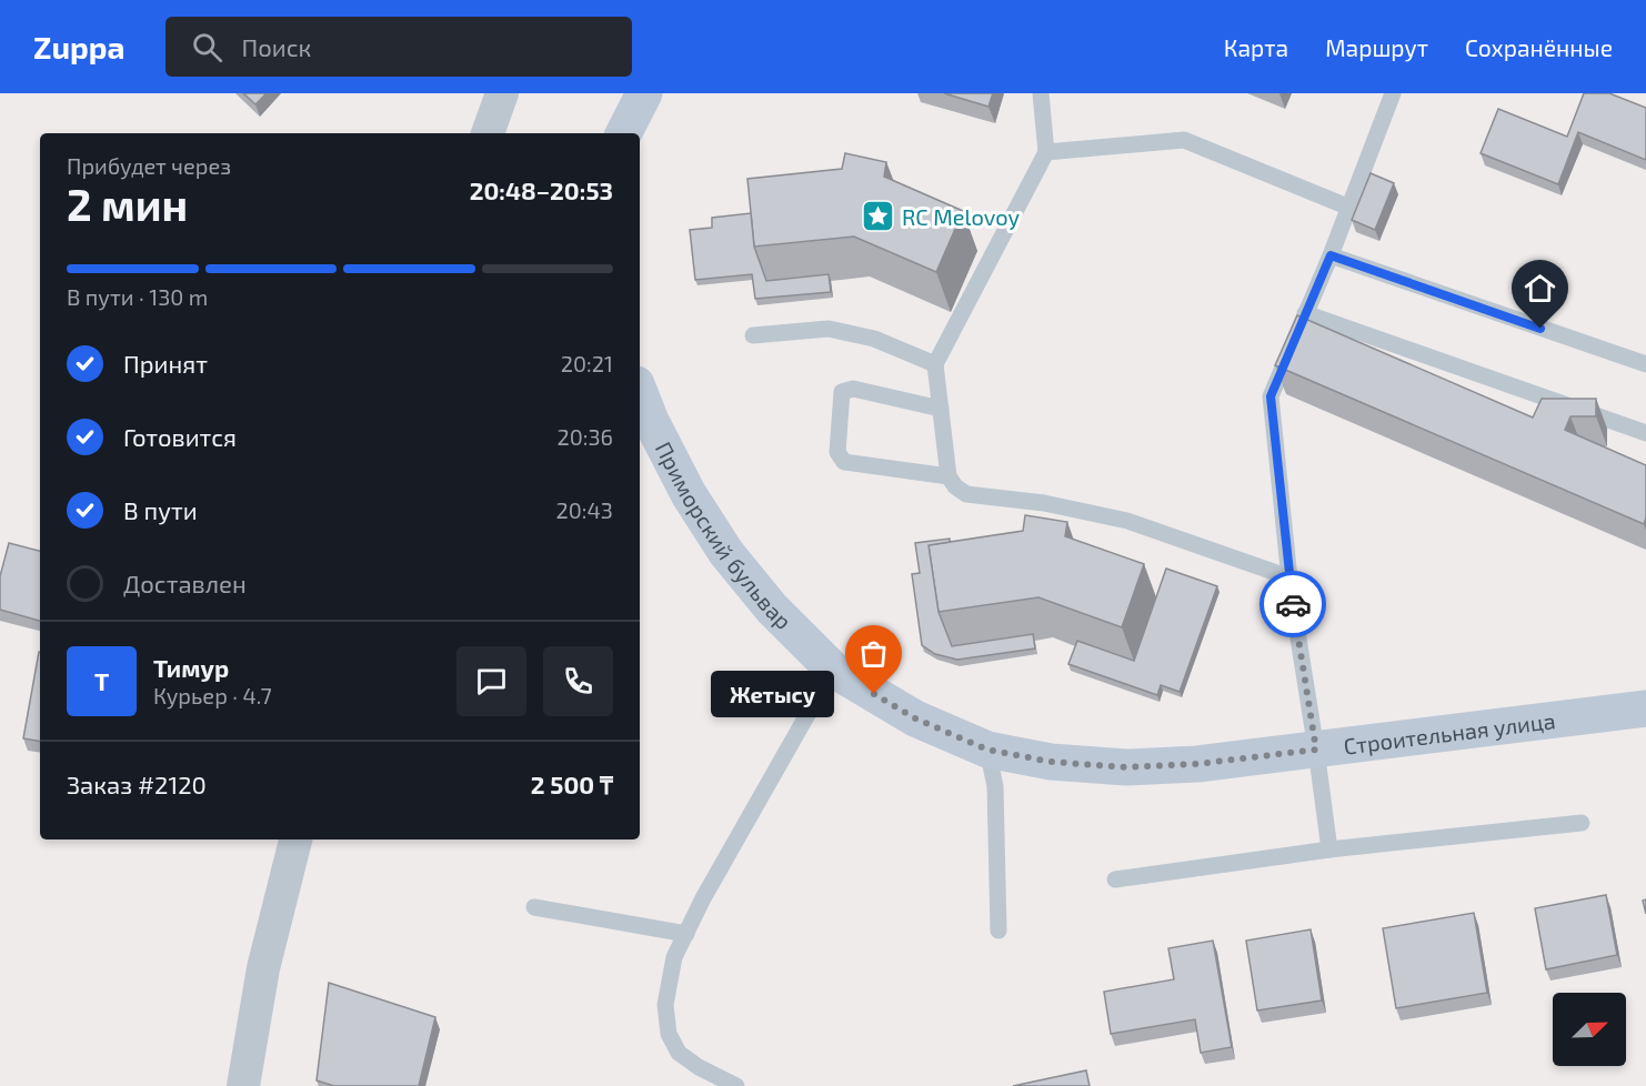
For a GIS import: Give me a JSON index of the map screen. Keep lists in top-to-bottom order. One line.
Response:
{"streets":{"street":["Приморский бульвар","Строительная улица"]},"crossings":[["Приморский бульвар","Строительная улица"]],"places":{"place":["RC Melovoy"],"other":["Жетысу"]},"north":"top right","page":{"header":"Zuppa","search":"Поиск","nav":["Карта","Маршрут","Сохранённые"],"heading":["2 мин","Прибудет через","20:48–20:53"],"panel":["Тимур","Курьер · 4.7","Заказ #2120","2 500 ₸"],"bar":"В пути · 130 m","list":[["Принят","20:21"],["Готовится","20:36"],["В пути","20:43"],"Доставлен"],"round":"Т","bubble":"Жетысу"}}
